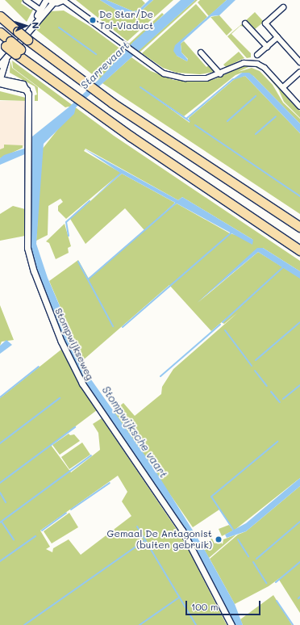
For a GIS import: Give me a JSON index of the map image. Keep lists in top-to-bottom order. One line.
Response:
{"streets":{"street":["Stompwijkseweg"]},"water":["Starrevaart","Stompwijksche vaart"],"places":["De Star/De Tol-Viaduct","Gemaal De Antagonist (buiten gebruik)"],"scale_bar":"100 m","north":"right"}
